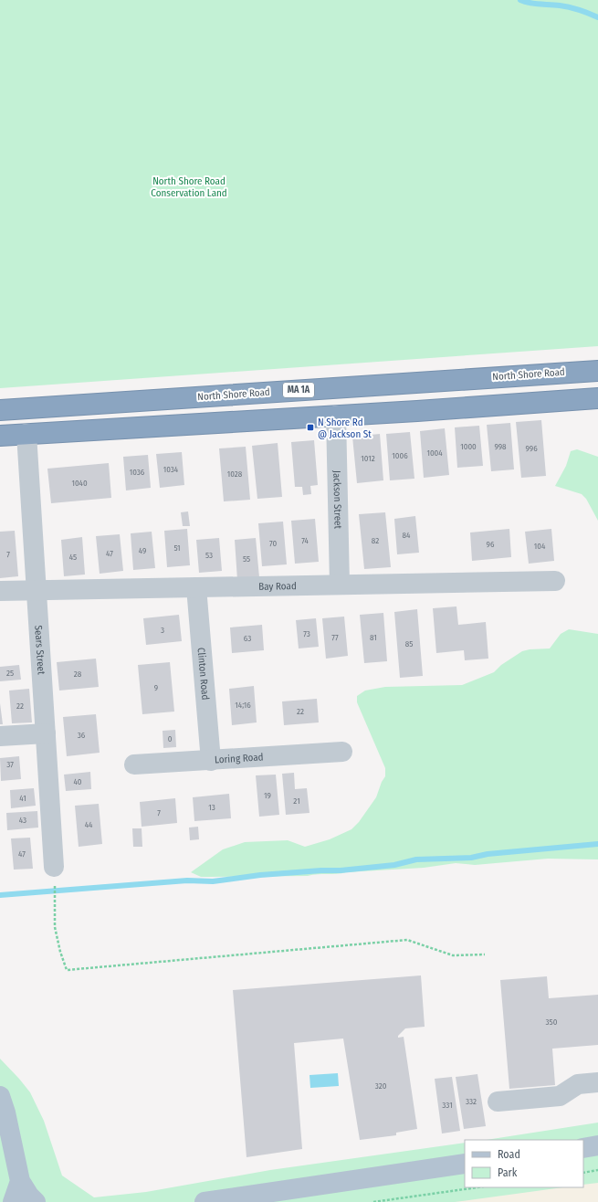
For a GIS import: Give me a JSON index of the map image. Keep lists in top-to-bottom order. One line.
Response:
{"streets":{"highway":["North Shore Road","MA 1A"],"street":["Jackson Street","Bay Road","Sears Street","Clinton Road","Loring Road"]},"crossings":[["Jackson Street","Bay Road"],["Bay Road","Sears Street"],["Bay Road","Clinton Road"],["Clinton Road","Loring Road"]],"parks":["North Shore Road Conservation Land"],"places":{"transit":["N Shore Rd @ Jackson St"]},"house_numbers":["1000","998","996","1004","1006","1012","1034","1036","1028","1040","84","74","82","70","96","104","51","49","47","7","53","45","55","3","73","77","81","63","85","25","28","9","14;16","22","22","36","0","37","40","19","41","21","13","7","43","44","47","350","320","332","331"],"legend":["Road","Park"]}
